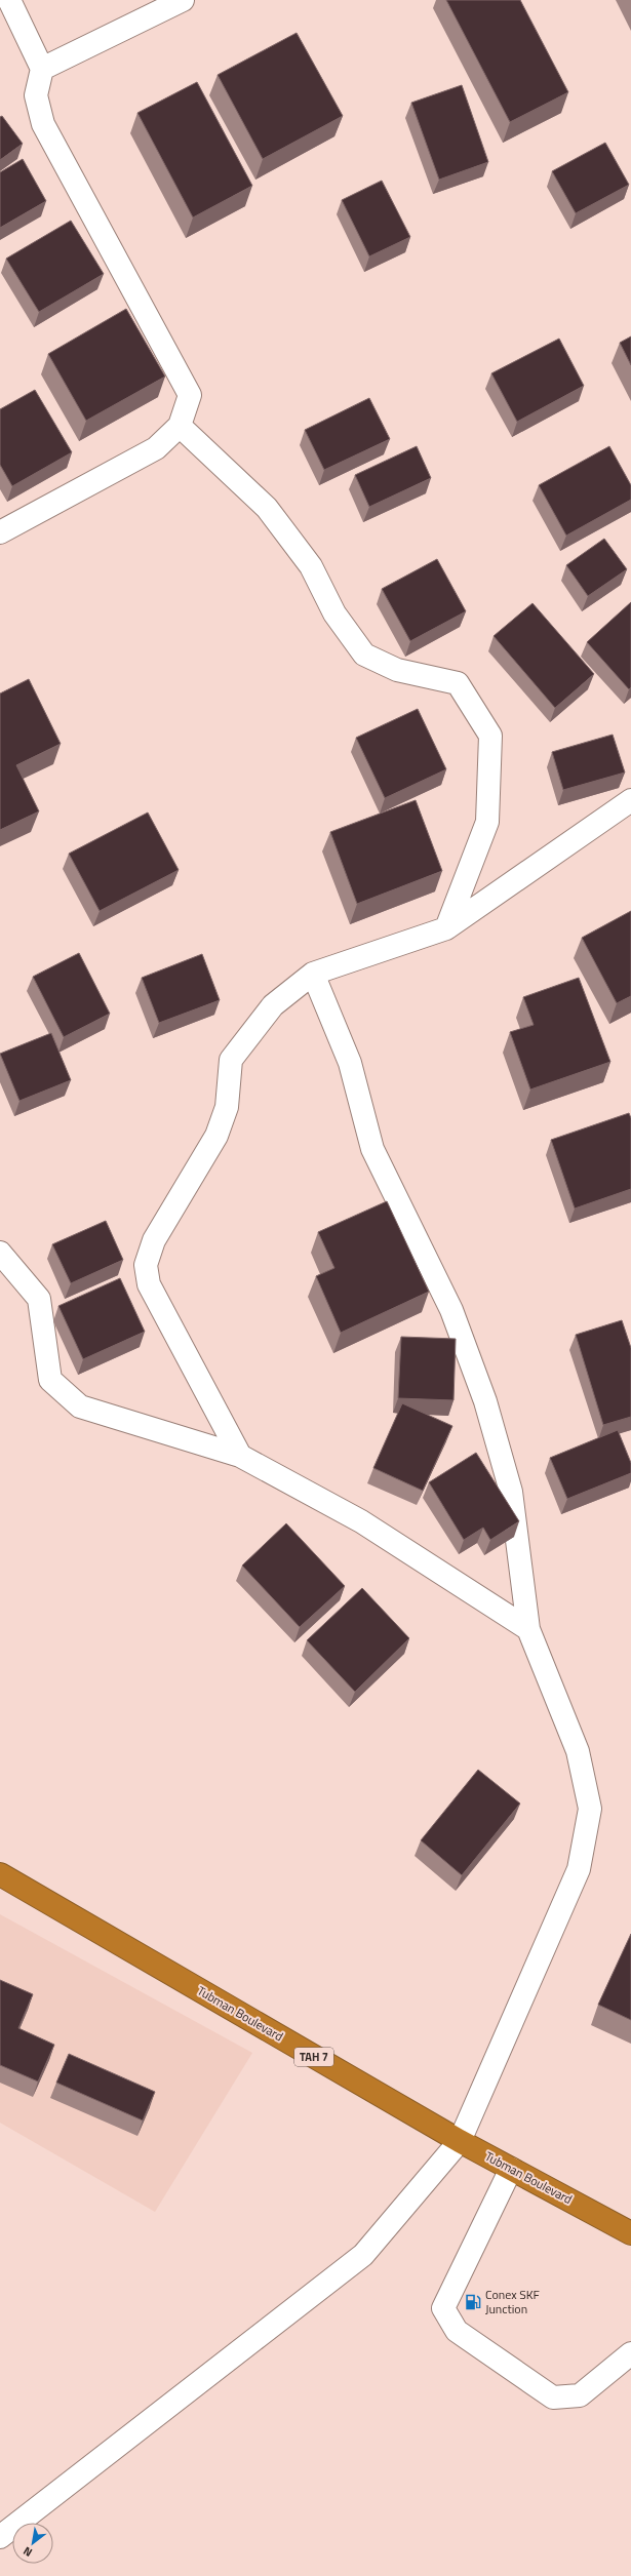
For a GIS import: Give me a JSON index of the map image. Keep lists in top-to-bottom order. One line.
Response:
{"streets":{"highway":["Tubman Boulevard","TAH 7"]},"places":{"fuel station":["Conex SKF Junction"]},"north":"bottom left"}
